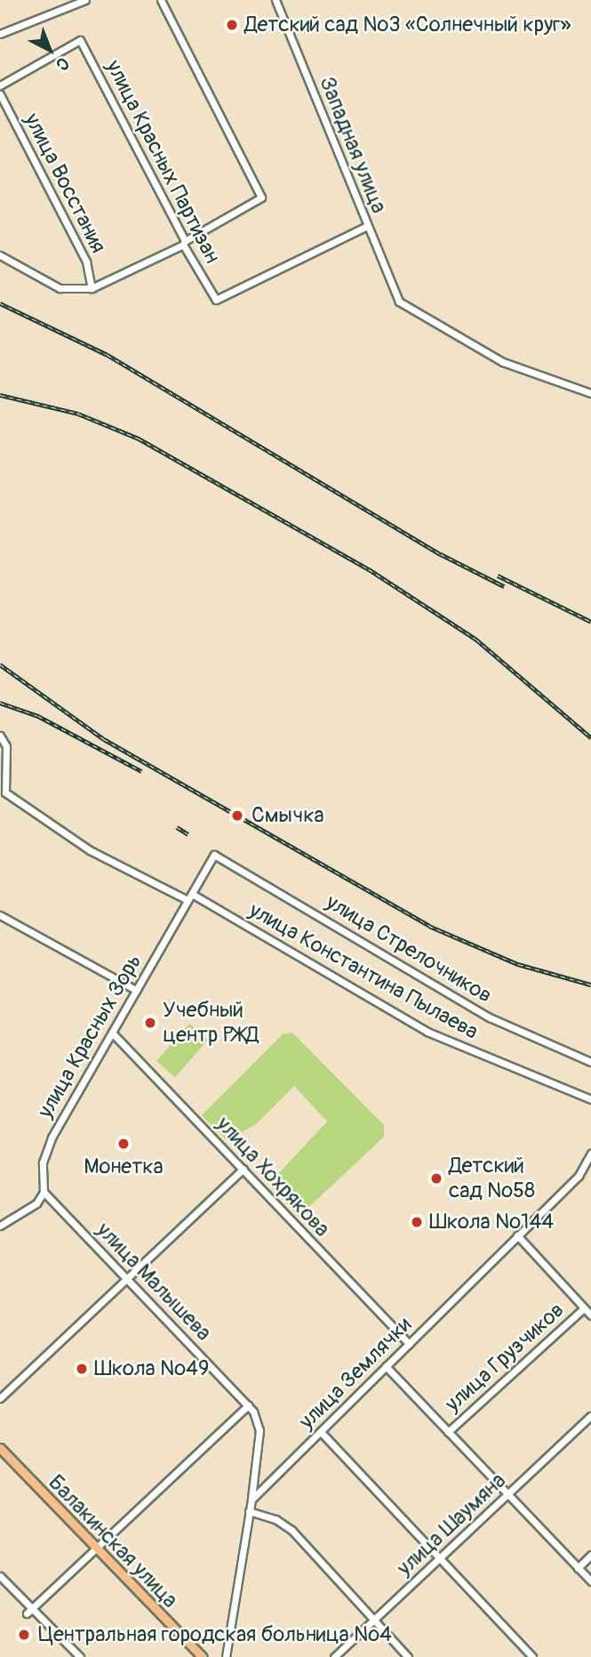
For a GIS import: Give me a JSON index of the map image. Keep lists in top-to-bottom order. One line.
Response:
{"streets":{"main road":["Балакинская улица"],"street":["Западная улица","улица Красных Партизан","улица Восстания","улица Стрелочников","улица Константина Пылаева","улица Красных Зорь","улица Хохрякова","улица Малышева","улица Грузчиков","улица Землячки","улица Шаумяна"]},"crossings":[["Западная улица","улица Красных Партизан"],["улица Стрелочников","улица Красных Зорь"],["улица Константина Пылаева","улица Красных Зорь"],["улица Красных Зорь","улица Хохрякова"],["улица Красных Зорь","улица Малышева"],["улица Хохрякова","улица Землячки"],["улица Малышева","улица Землячки"]],"places":["Детский сад №3 «Солнечный круг»","Смычка","Учебный центр РЖД","Монетка","Детский сад №58","Школа №144","Школа №49","Центральная городская больница №4"],"north":"bottom right"}
